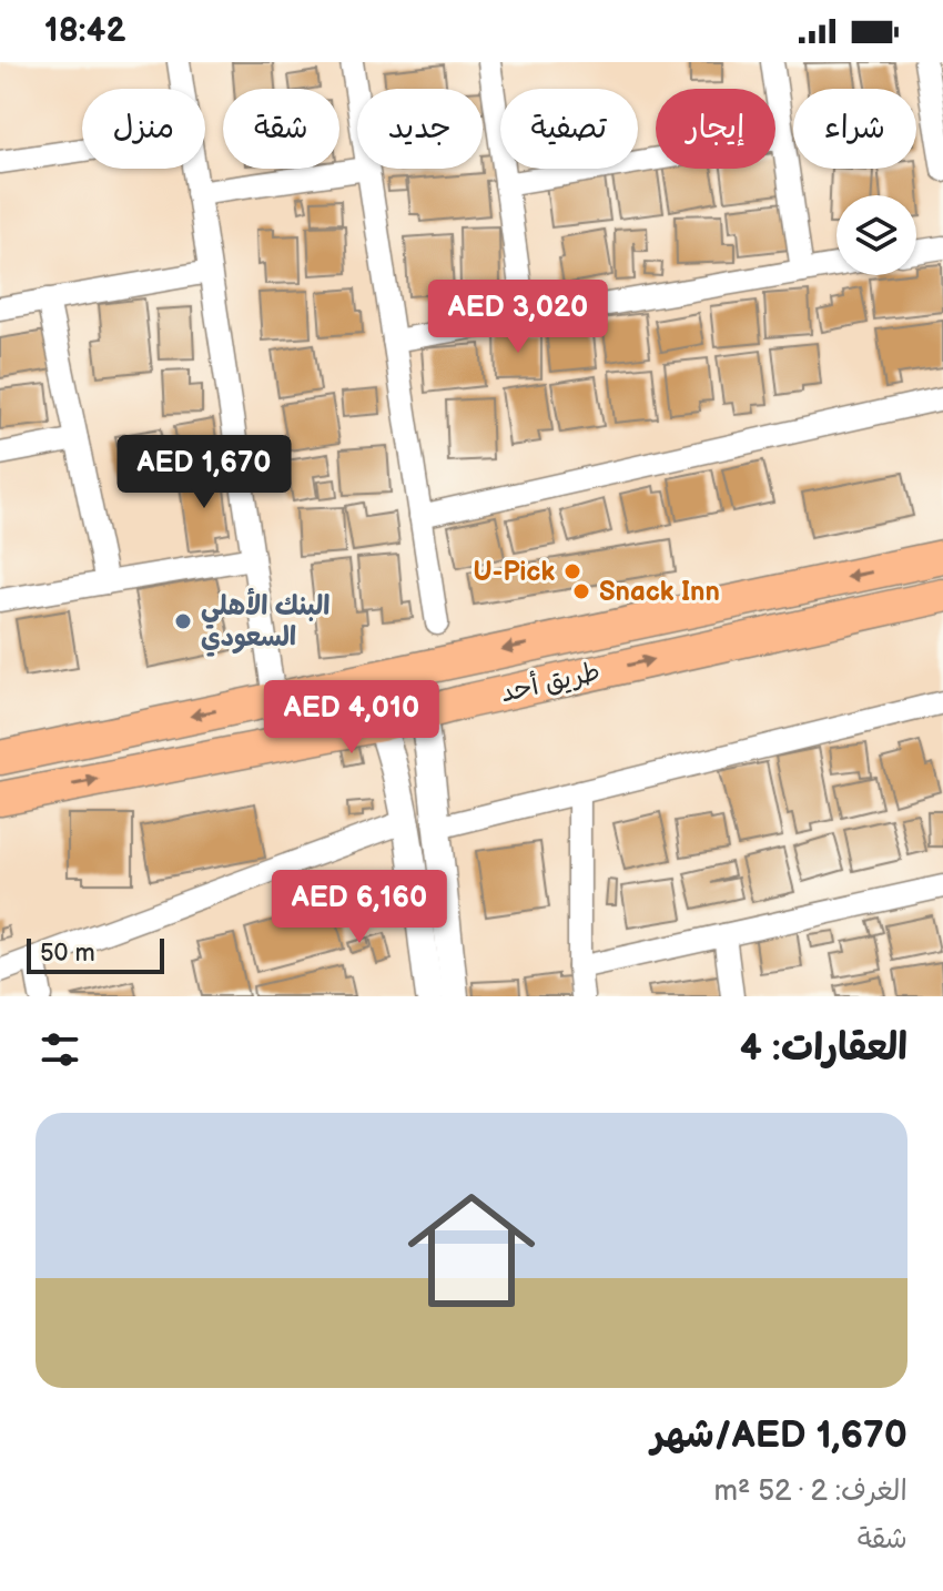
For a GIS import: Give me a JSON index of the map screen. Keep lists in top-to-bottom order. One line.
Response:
{"streets":{"main road":["طريق أحد"]},"places":["U-Pick","Snack Inn","البنك الأهلي السعودي"],"scale_bar":"50 m","page":{"status":"18:42","chip":["شراء","إيجار","تصفية","جديد","شقة","منزل"],"price":["AED 3,020","AED 1,670","AED 4,010","AED 6,160"],"scale":"50 m","heading":"العقارات: 4","list":[{"name":"AED 1,670/شهر","note":"الغرف: 2 · 52 m² · شقة"}]}}
